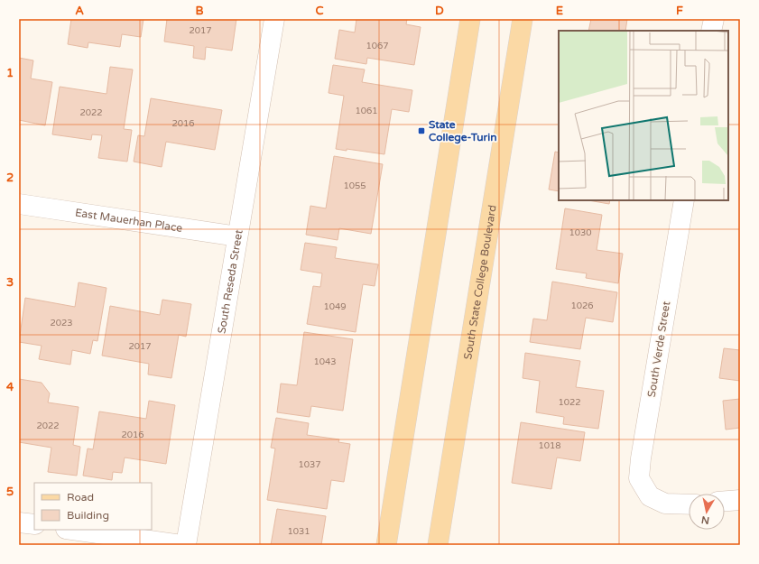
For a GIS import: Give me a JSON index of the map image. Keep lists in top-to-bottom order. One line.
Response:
{"streets":{"main road":["South State College Boulevard"],"street":["East Mauerhan Place","South Reseda Street","South Verde Street"]},"crossings":[["East Mauerhan Place","South Reseda Street"]],"places":{"transit":["State College-Turin"]},"house_numbers":["2017","1067","1061","2022","2016","1055","1030","1026","1049","2023","2017","1043","1022","2022","2016","1018","1037","1031"],"legend":["Road","Building"],"north":"bottom","grid":{"columns":["A","B","C","D","E","F"],"rows":["1","2","3","4","5"]}}
